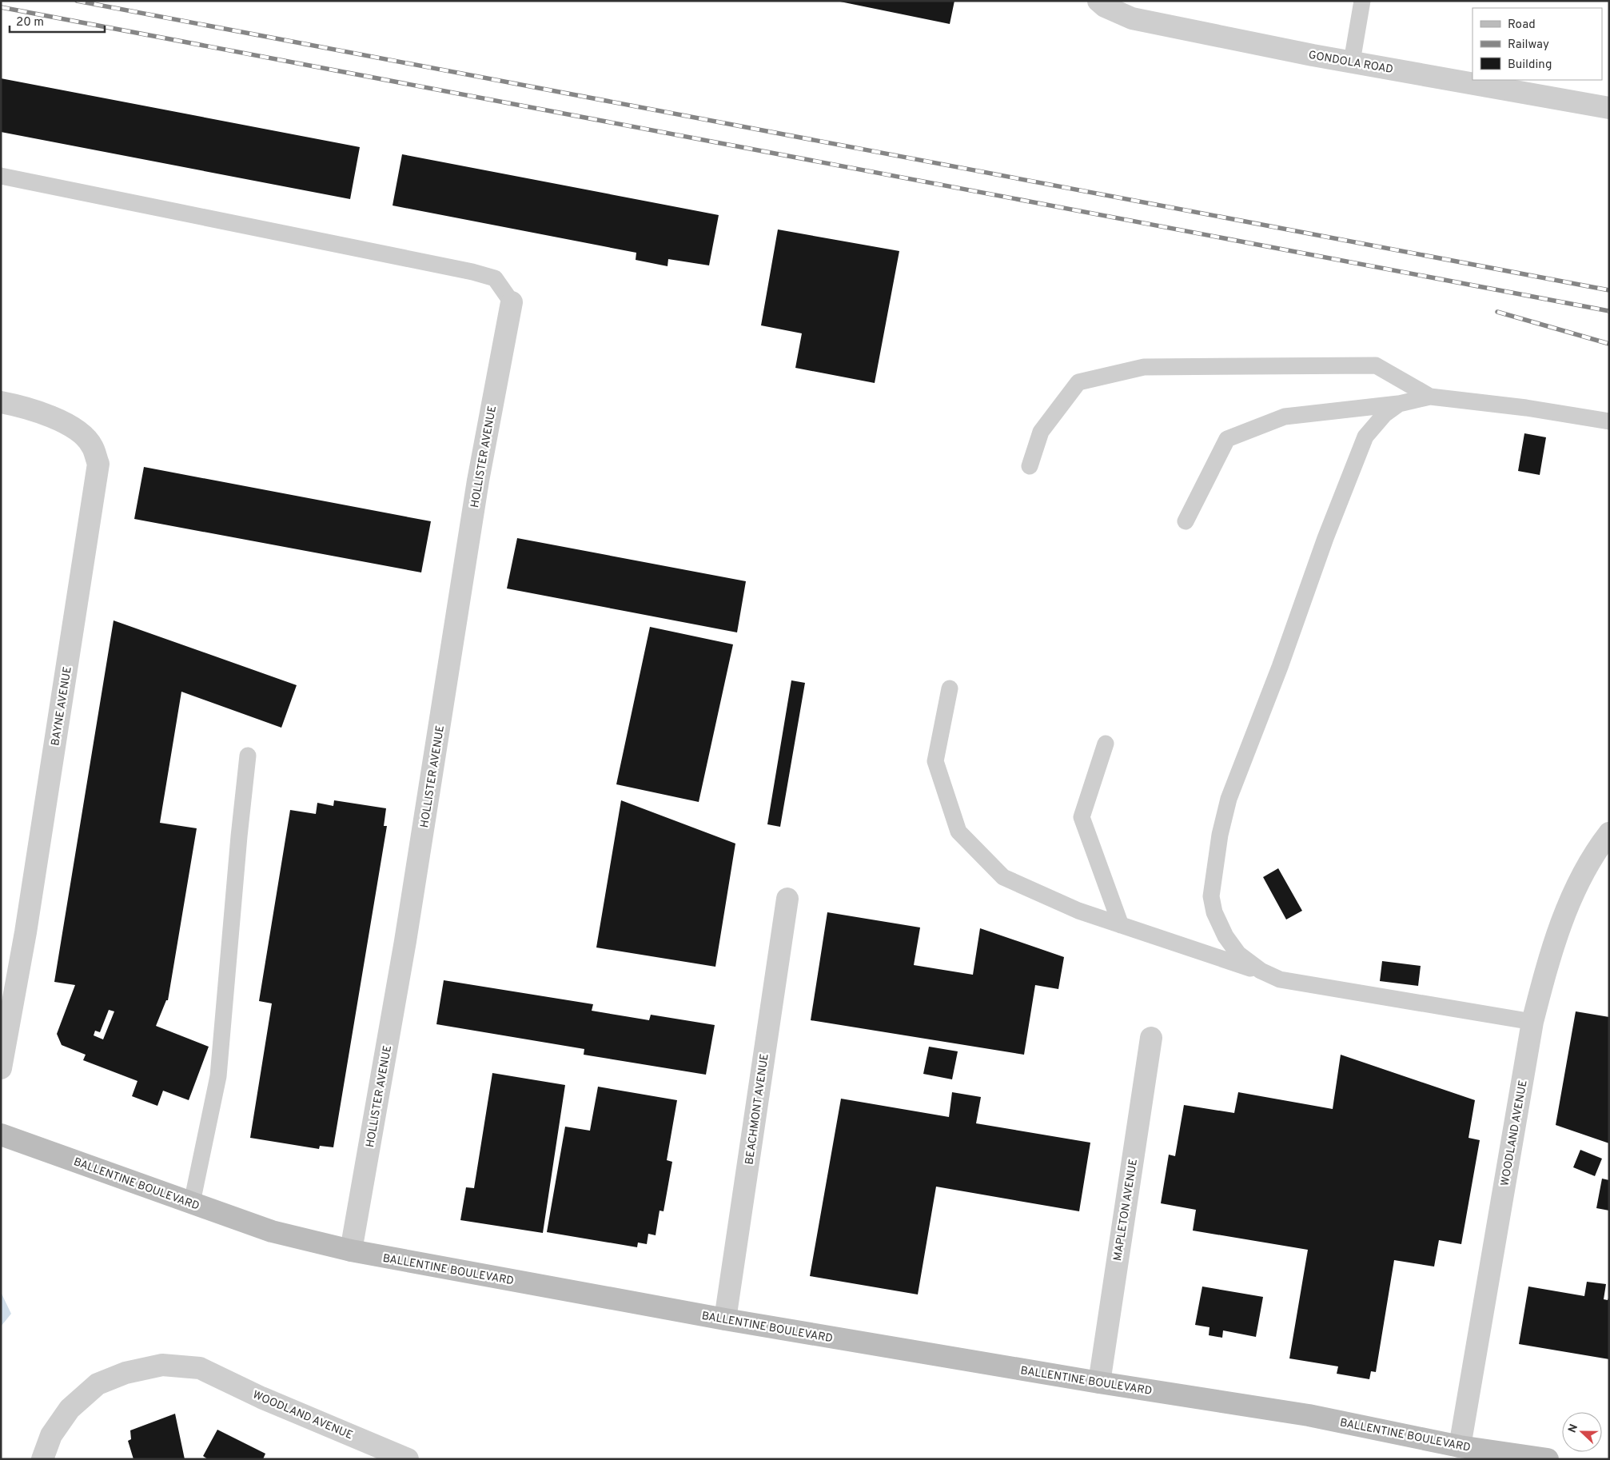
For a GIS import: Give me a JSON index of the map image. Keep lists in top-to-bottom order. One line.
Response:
{"streets":{"main road":["BALLENTINE BOULEVARD"],"street":["GONDOLA ROAD","HOLLISTER AVENUE","BAYNE AVENUE","BEACHMONT AVENUE","WOODLAND AVENUE","MAPLETON AVENUE"]},"crossings":[["HOLLISTER AVENUE","BALLENTINE BOULEVARD"],["BEACHMONT AVENUE","BALLENTINE BOULEVARD"],["WOODLAND AVENUE","BALLENTINE BOULEVARD"],["BALLENTINE BOULEVARD","MAPLETON AVENUE"]],"legend":["Road","Railway","Building"],"scale_bar":"20 m","north":"left"}
